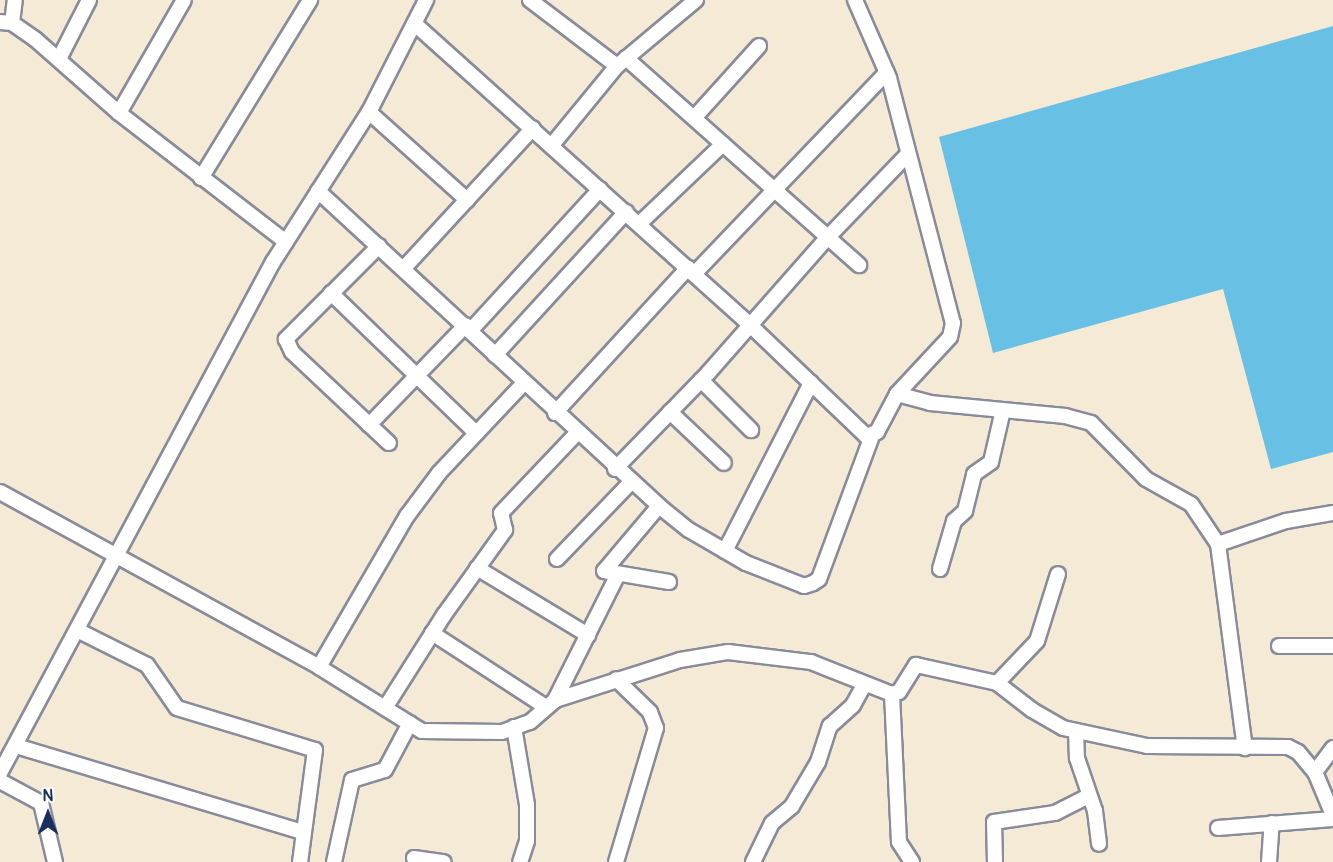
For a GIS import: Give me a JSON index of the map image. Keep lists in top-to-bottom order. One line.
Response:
{"north":"top"}
